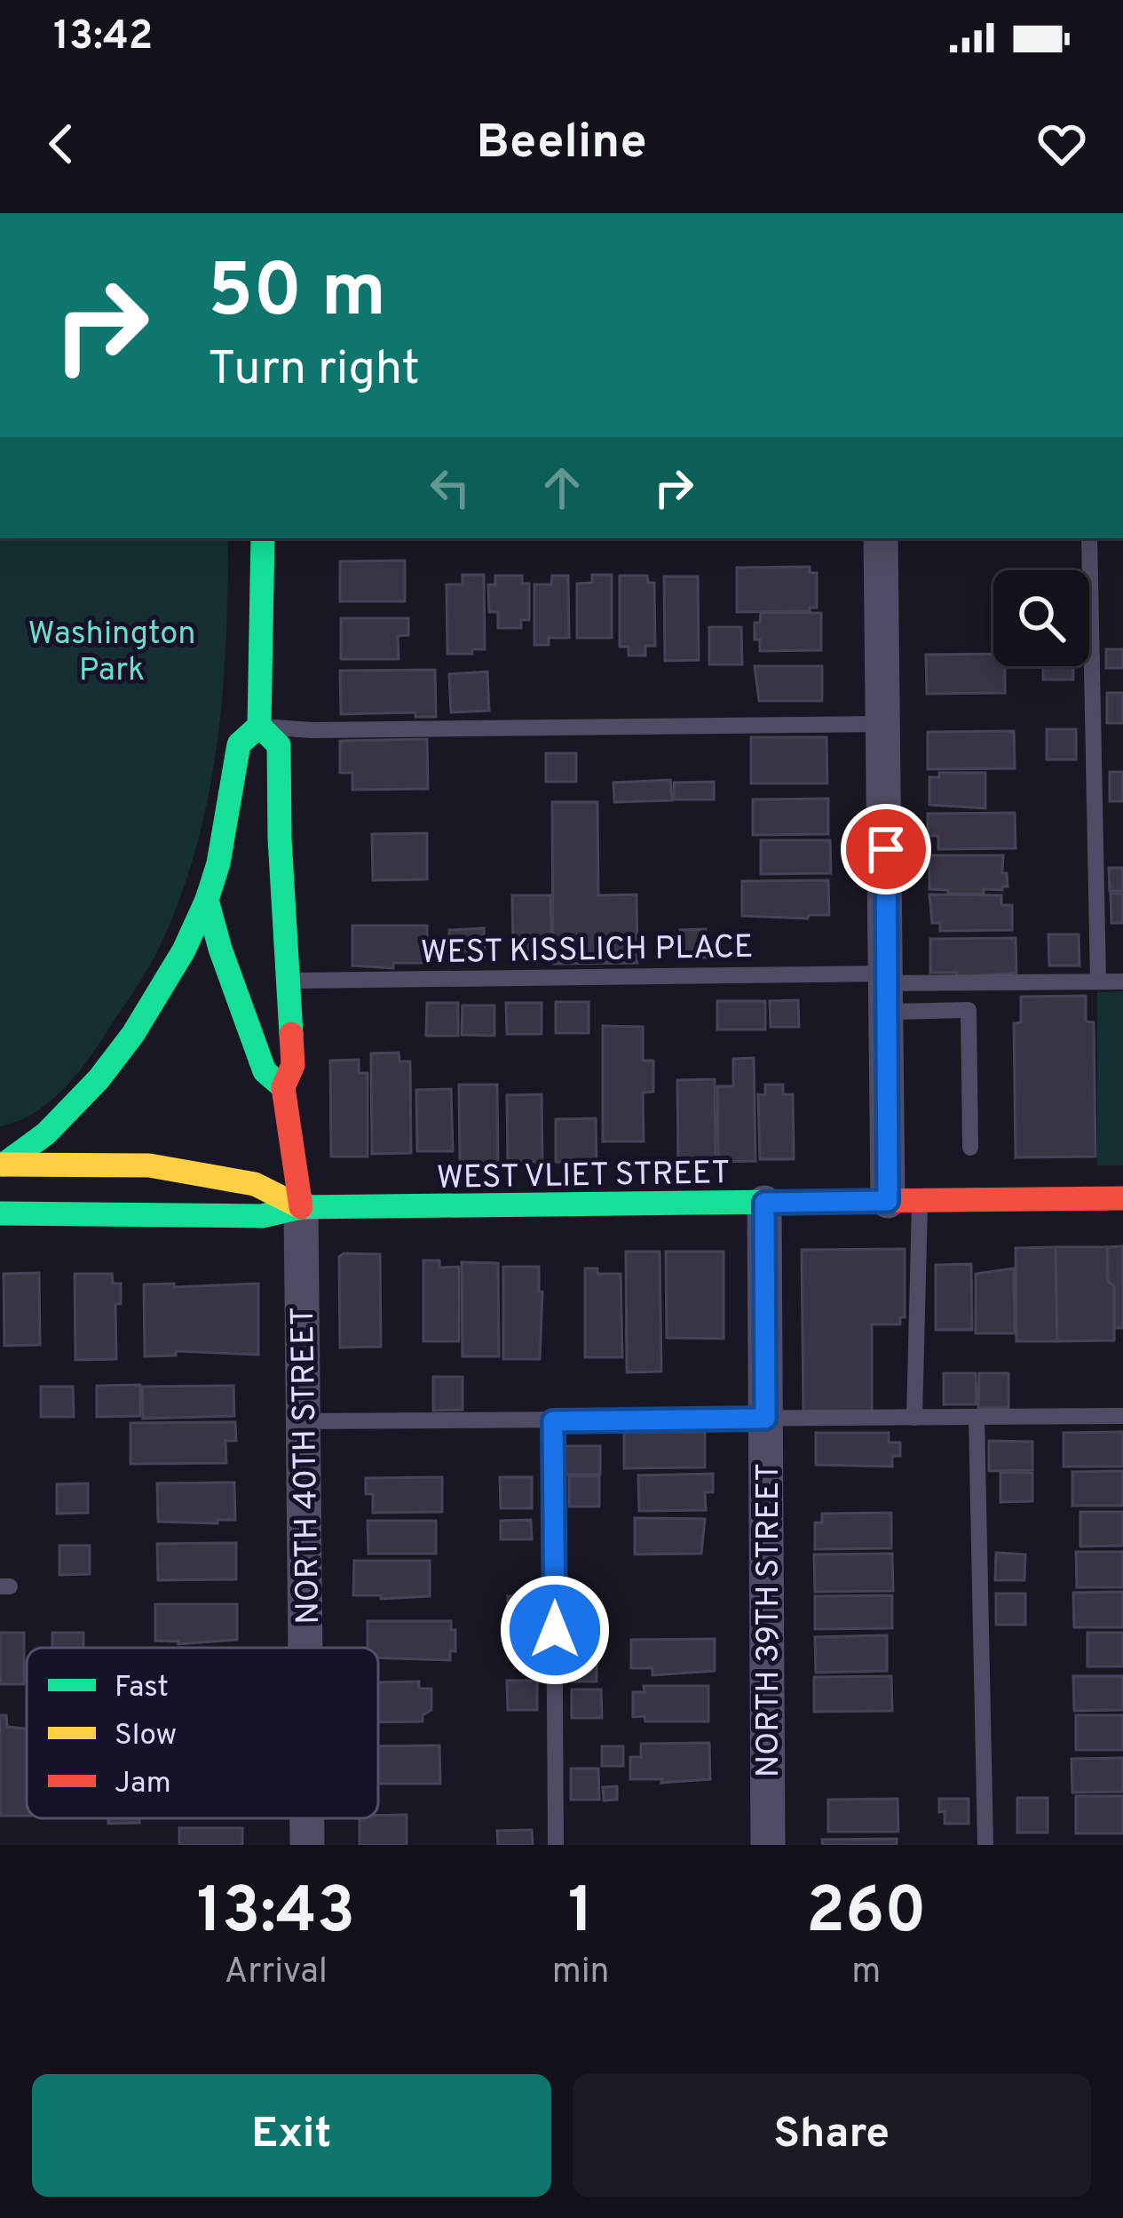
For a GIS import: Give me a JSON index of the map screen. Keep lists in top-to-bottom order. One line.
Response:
{"streets":{"street":["WEST VLIET STREET","NORTH 40TH STREET","NORTH 39TH STREET"],"lane":["WEST KISSLICH PLACE"]},"crossings":[["WEST KISSLICH PLACE","NORTH 40TH STREET"],["WEST VLIET STREET","NORTH 40TH STREET"],["WEST VLIET STREET","NORTH 39TH STREET"]],"parks":["Washington Park"],"legend":["Fast","Slow","Jam"],"page":{"status":"13:42","header":"Beeline","turn":["50 m","Turn right"],"eta":["13:43","Arrival","1","min","260","m"],"buttons":["Exit","Share"]}}
